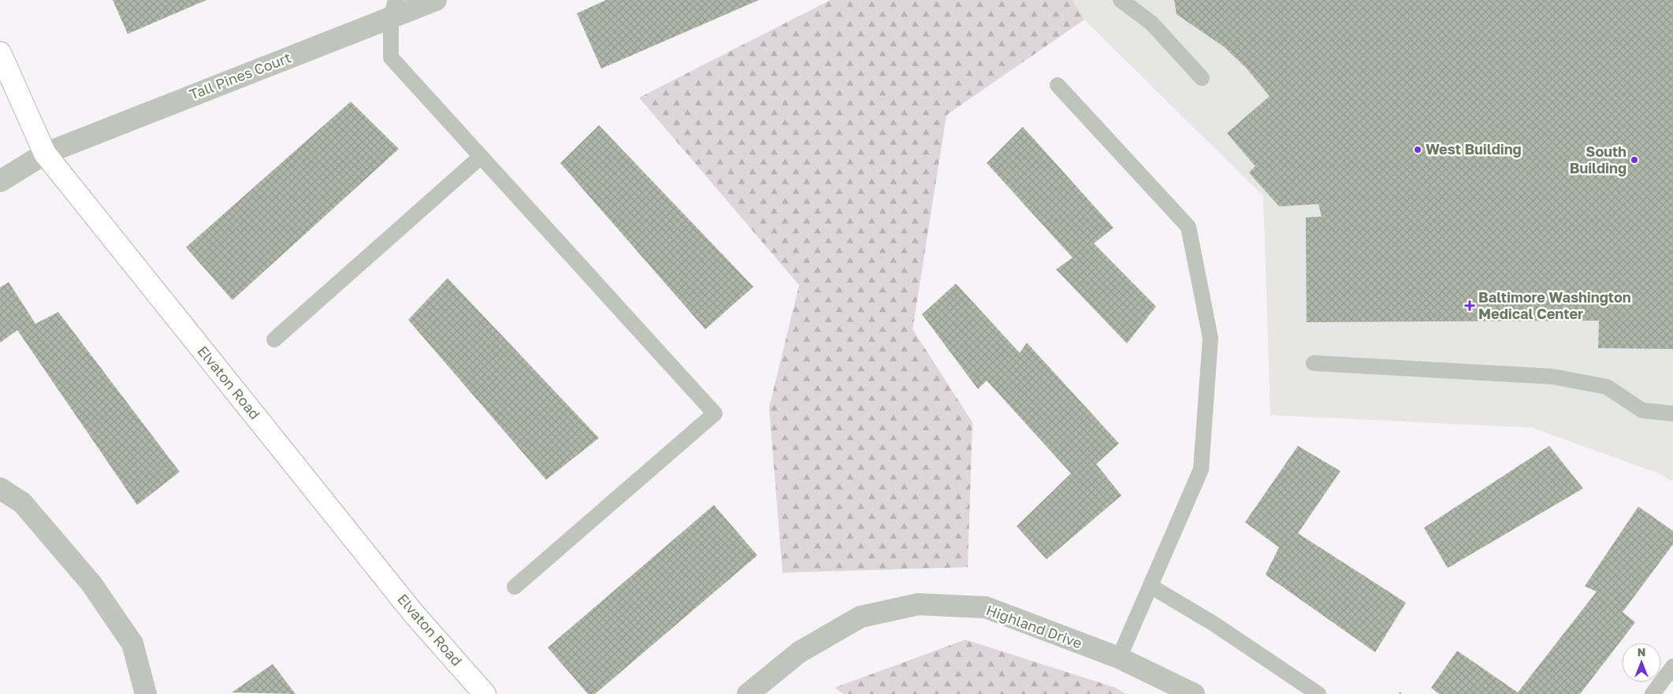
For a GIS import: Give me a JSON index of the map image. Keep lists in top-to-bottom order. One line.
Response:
{"streets":{"street":["Tall Pines Court","Elvaton Road","Highland Drive"]},"crossings":[["Tall Pines Court","Elvaton Road"]],"places":{"other":["West Building","South Building"],"health":["Baltimore Washington Medical Center"]},"north":"top"}
